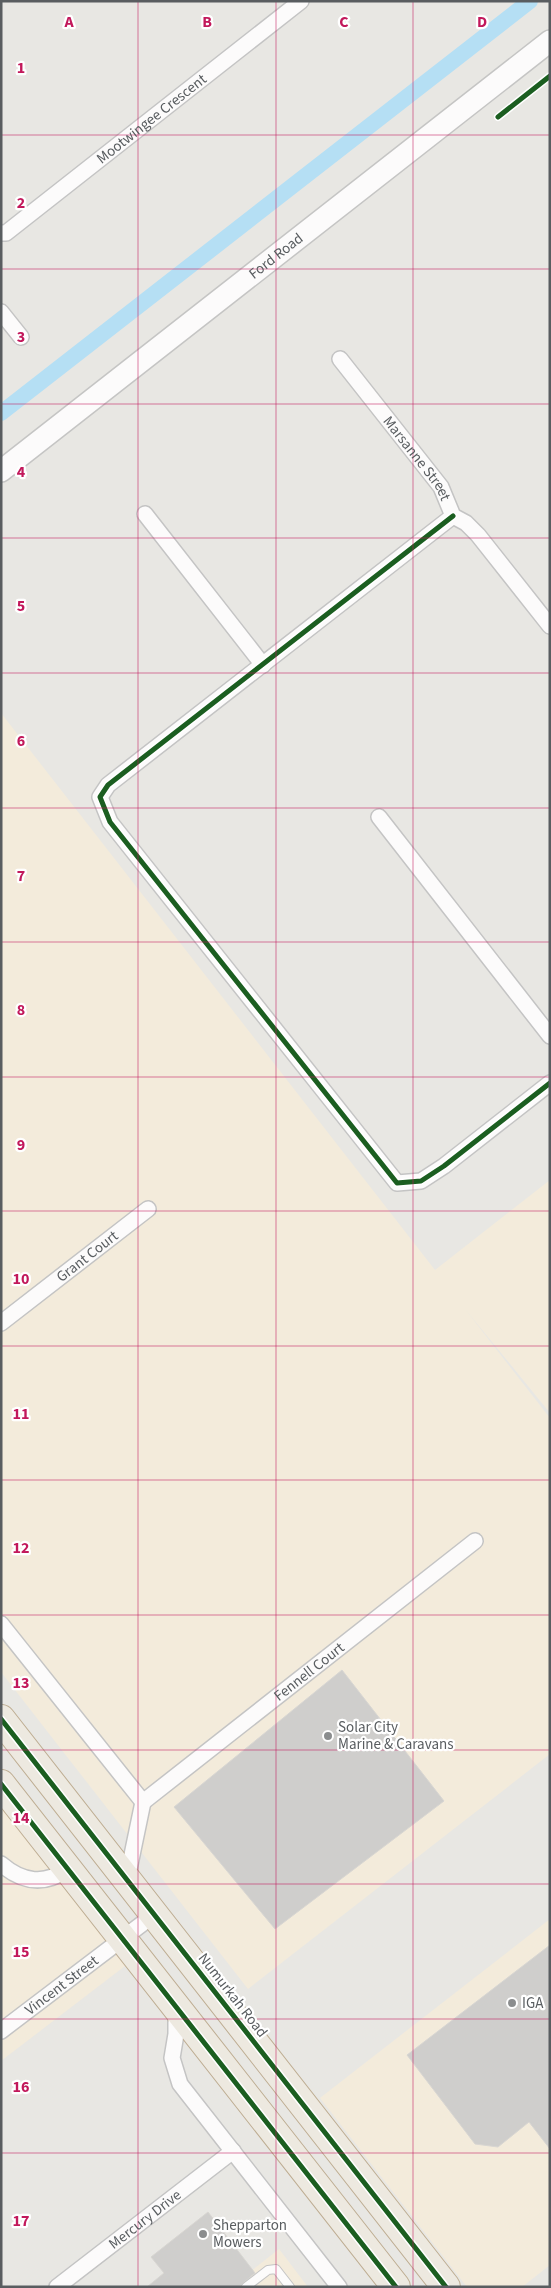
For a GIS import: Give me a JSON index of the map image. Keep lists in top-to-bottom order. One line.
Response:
{"streets":{"highway":["Numurkah Road"],"street":["Mootwingee Crescent","Ford Road","Marsanne Street","Grant Court","Fennell Court","Vincent Street","Mercury Drive"]},"crossings":[["Vincent Street","Numurkah Road"]],"places":["Solar City Marine & Caravans","IGA","Shepparton Mowers"],"grid":{"columns":["A","B","C","D"],"rows":["1","2","3","4","5","6","7","8","9","10","11","12","13","14","15","16","17"]}}
